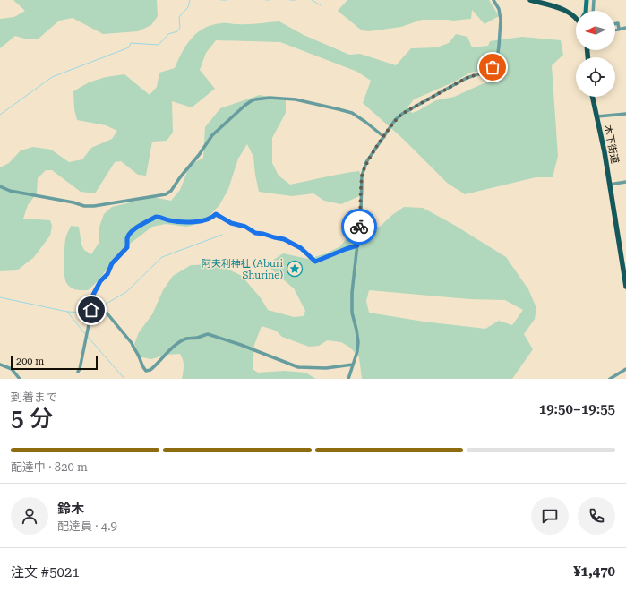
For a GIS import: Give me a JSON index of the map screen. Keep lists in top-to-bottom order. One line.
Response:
{"streets":{"main road":["木下街道"]},"places":{"place":["阿夫利神社 (Aburi Shurine)"]},"scale_bar":"200 m","north":"left","page":{"scale":"200 m","heading":["5 分","到着まで","19:50–19:55"],"panel":["鈴木","配達員 · 4.9","注文 #5021","¥1,470"],"bar":"配達中 · 820 m"}}
